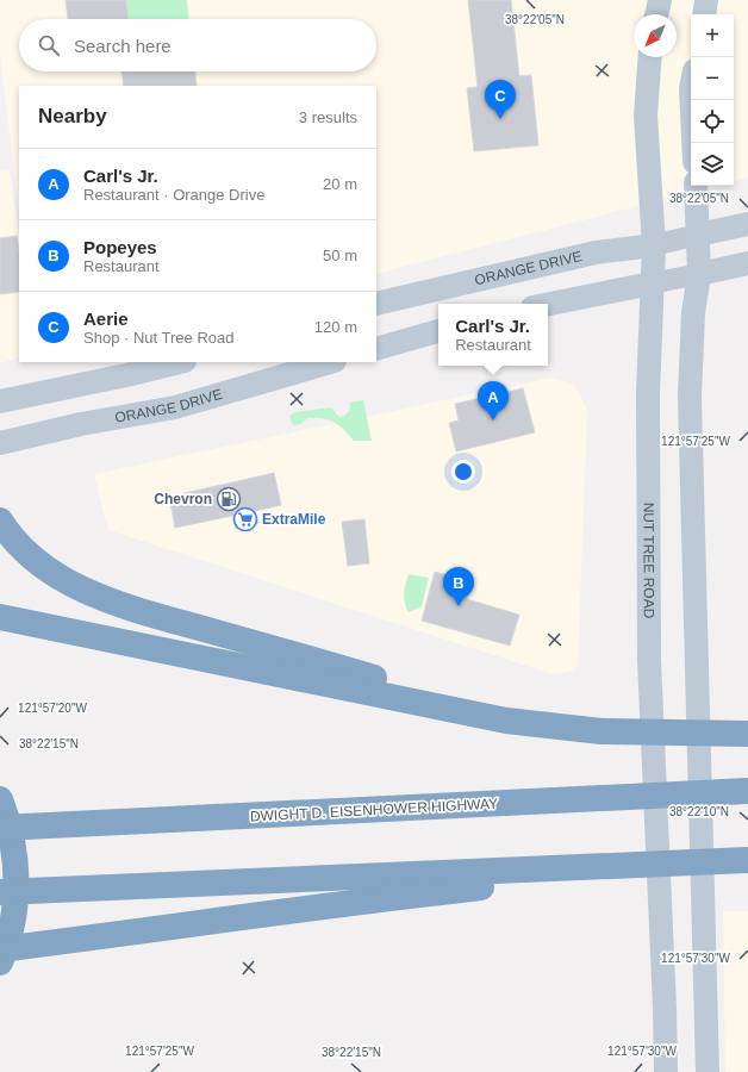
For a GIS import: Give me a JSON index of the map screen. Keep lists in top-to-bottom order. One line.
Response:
{"streets":{"highway":["DWIGHT D. EISENHOWER HIGHWAY"],"main road":["ORANGE DRIVE","NUT TREE ROAD"]},"crossings":[["ORANGE DRIVE","NUT TREE ROAD"]],"places":{"fuel station":["Chevron"],"supermarket":["ExtraMile"]},"north":"bottom left","page":{"map_buttons":["+","−"],"search":"Search here","pins":["C","A","B"],"heading":["Nearby","3 results"],"list":[{"mark":"A","name":"Carl's Jr.","note":"Restaurant · Orange Drive","value":"20 m"},{"mark":"B","name":"Popeyes","note":"Restaurant","value":"50 m"},{"mark":"C","name":"Aerie","note":"Shop · Nut Tree Road","value":"120 m"}],"popup":["Carl's Jr.","Restaurant"]},"coordinates":["38°22'05\"N","121°57'25\"W","121°57'20\"W","38°22'15\"N","38°22'10\"N","121°57'30\"W"]}
